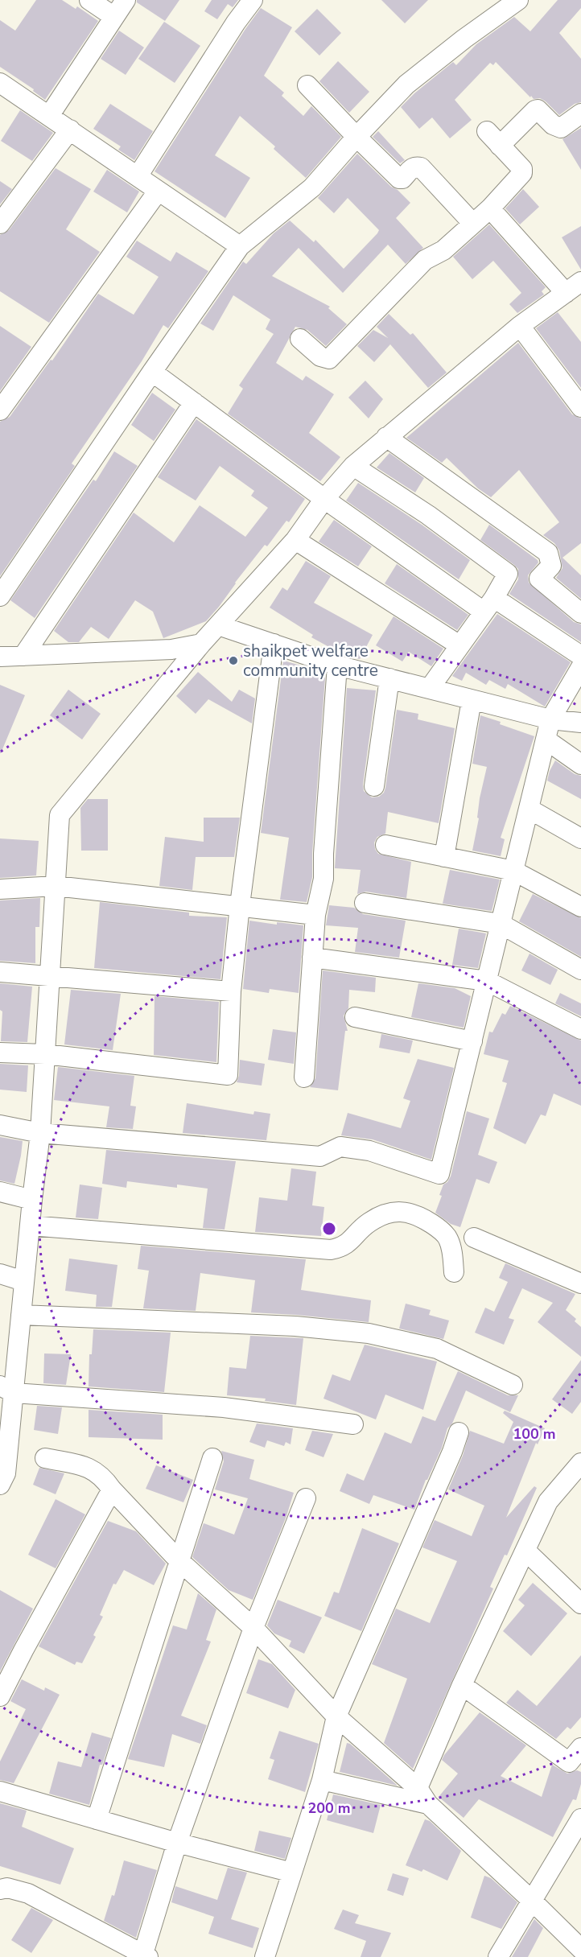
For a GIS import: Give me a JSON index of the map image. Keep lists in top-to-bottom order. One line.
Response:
{"places":["shaikpet welfare community centre"],"rings":["100 m","200 m"]}
